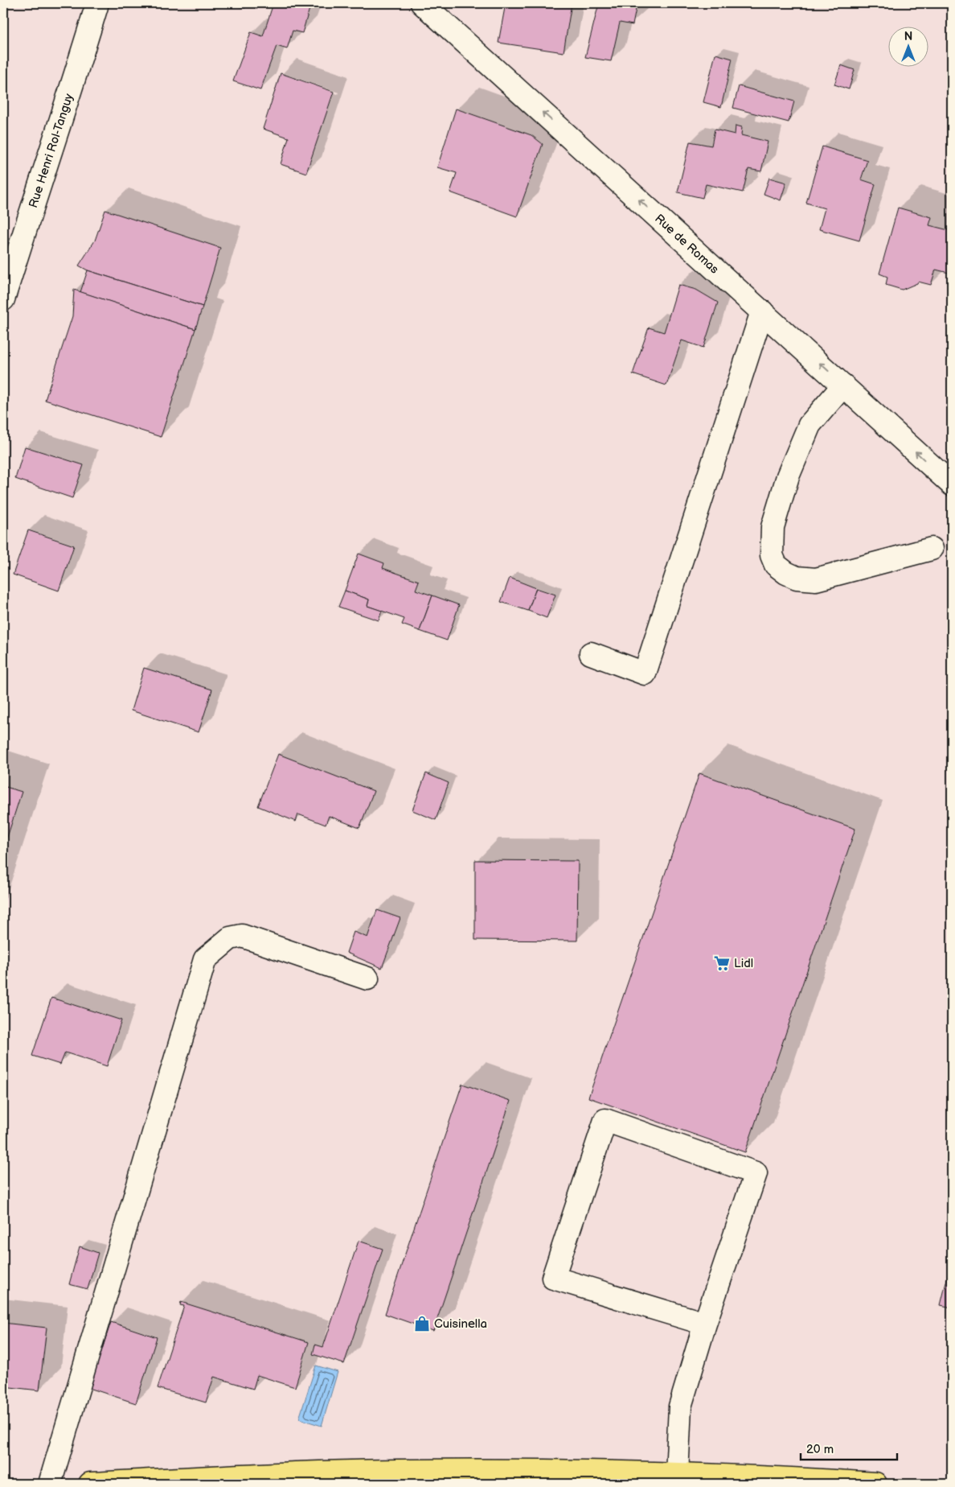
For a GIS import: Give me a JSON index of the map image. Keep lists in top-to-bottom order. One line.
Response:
{"streets":{"street":["Rue Henri Rol-Tanguy","Rue de Romas"]},"one_way":["Rue de Romas"],"places":{"supermarket":["Lidl"],"shop":["Cuisinella"]},"scale_bar":"20 m","north":"top"}
